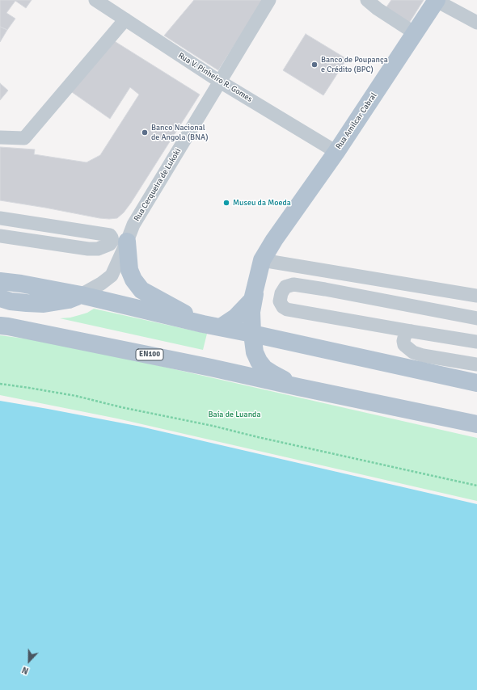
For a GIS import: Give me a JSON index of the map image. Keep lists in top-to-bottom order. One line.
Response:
{"streets":{"main road":["Rua Amilcar Cabral","EN100"],"street":["Rua V. Pinheiro R. Gomes","Rua Cerqueira de Lukoki"]},"crossings":[["Rua V. Pinheiro R. Gomes","Rua Amilcar Cabral"],["Rua V. Pinheiro R. Gomes","Rua Cerqueira de Lukoki"]],"parks":["Baía de Luanda"],"places":["Banco de Poupança e Crédito (BPC)","Banco Nacional de Angola (BNA)","Museu da Moeda"],"north":"bottom"}
